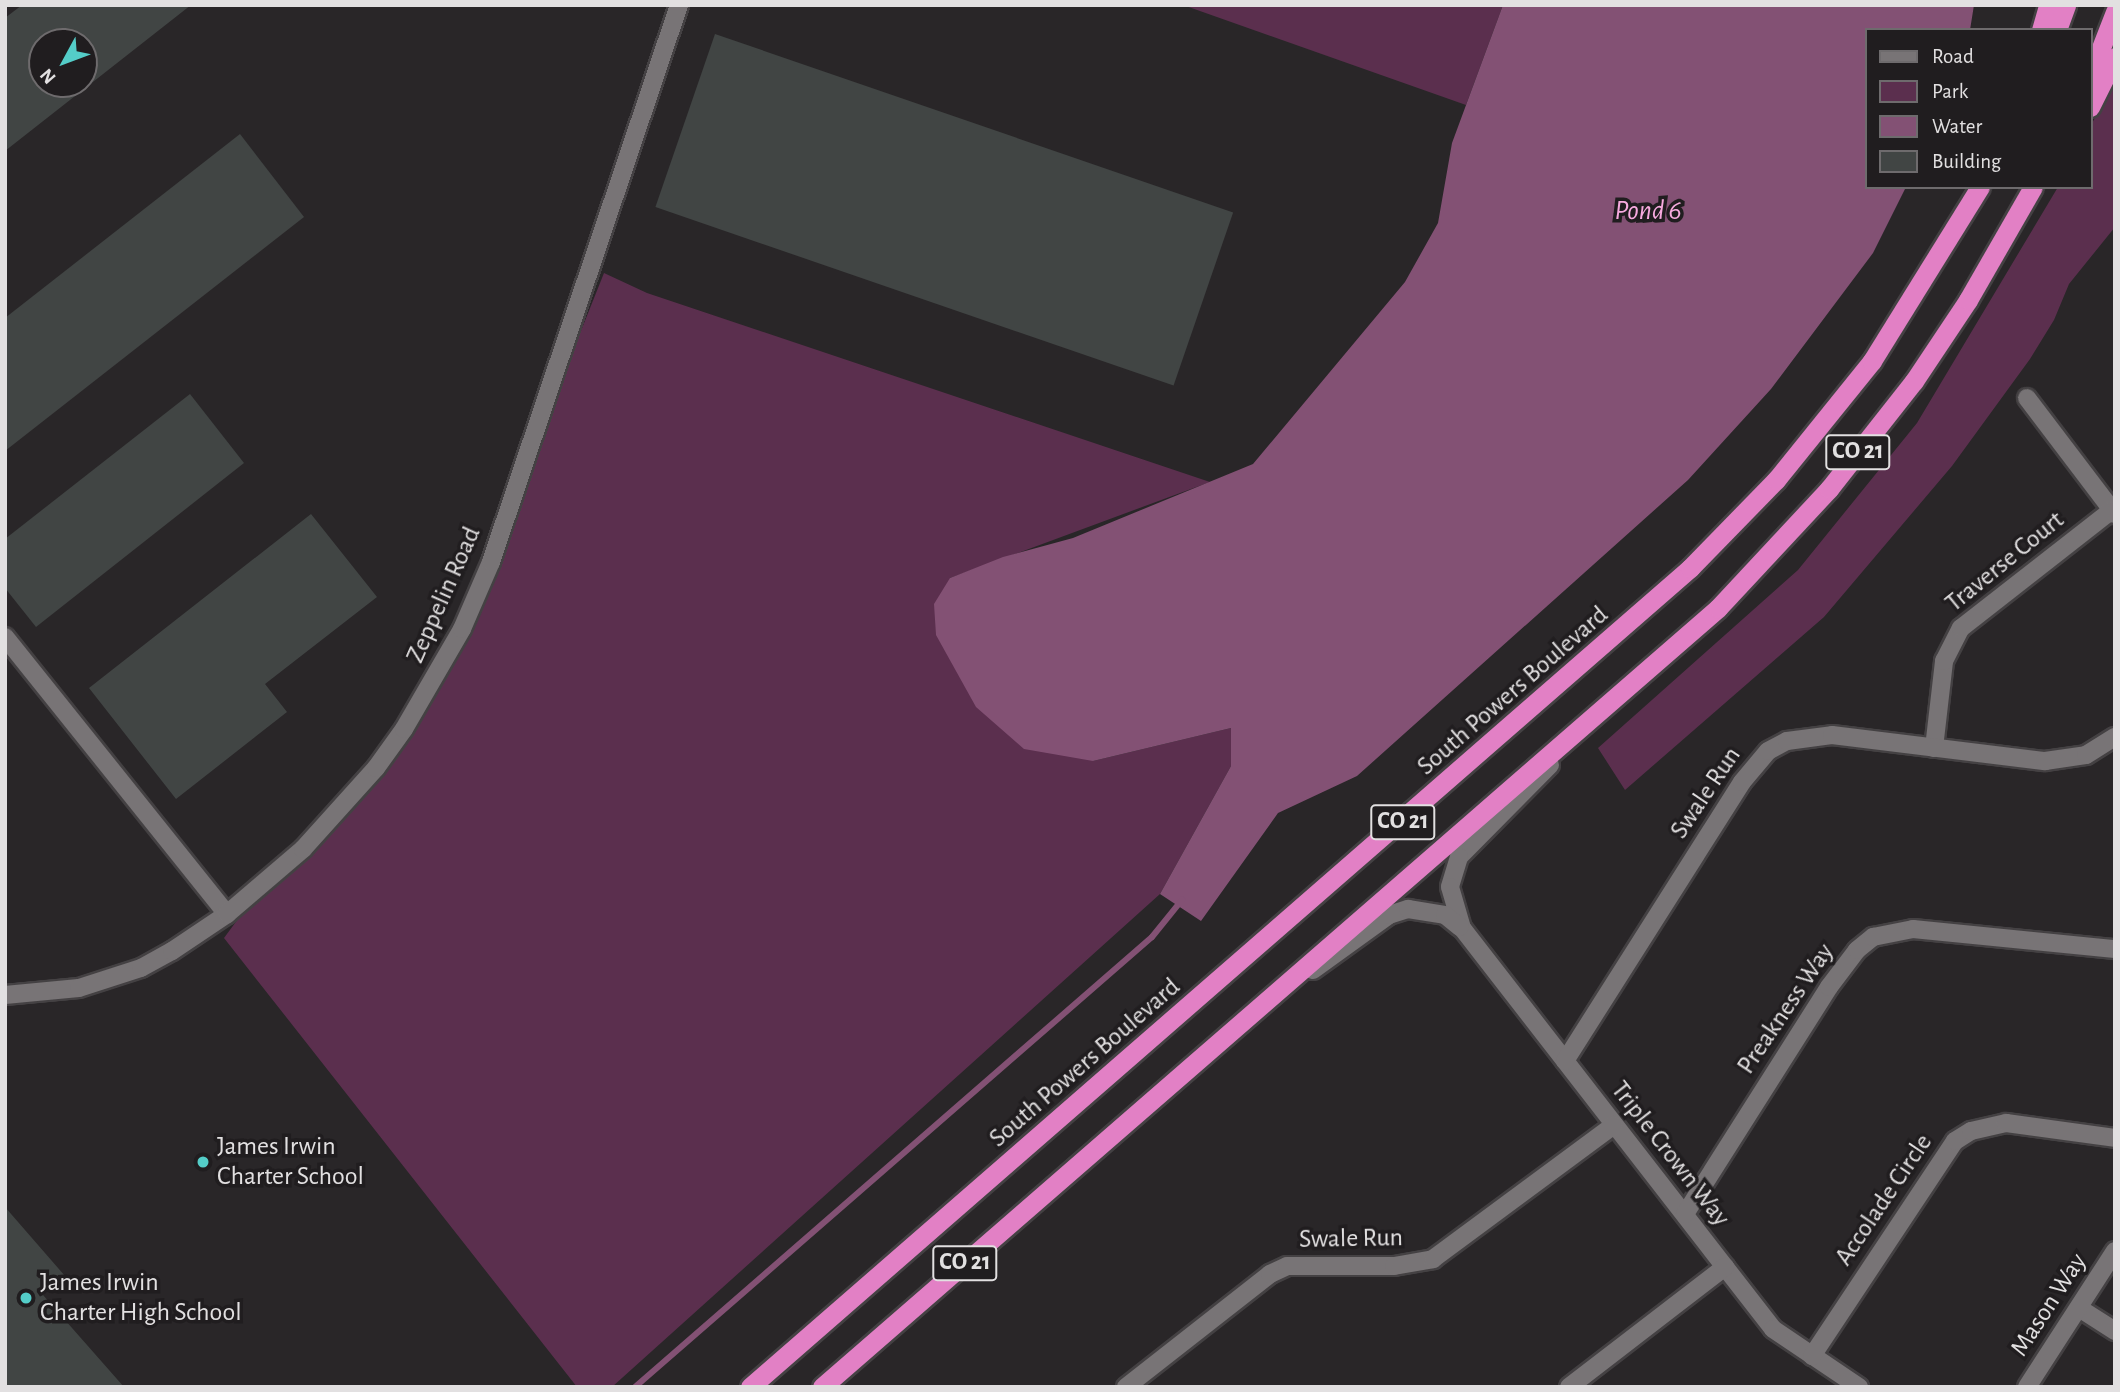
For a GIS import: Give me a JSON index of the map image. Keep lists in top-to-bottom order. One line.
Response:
{"streets":{"highway":["CO 21","South Powers Boulevard"],"street":["Traverse Court","Zeppelin Road","Swale Run","Preakness Way","Triple Crown Way","Accolade Circle","Mason Way"]},"crossings":[["CO 21","Triple Crown Way"],["Traverse Court","Swale Run"],["Swale Run","Triple Crown Way"],["Preakness Way","Triple Crown Way"],["Triple Crown Way","Accolade Circle"]],"water":["Pond 6"],"places":["James Irwin Charter School","James Irwin Charter High School"],"legend":["Road","Park","Water","Building"],"north":"bottom left"}
